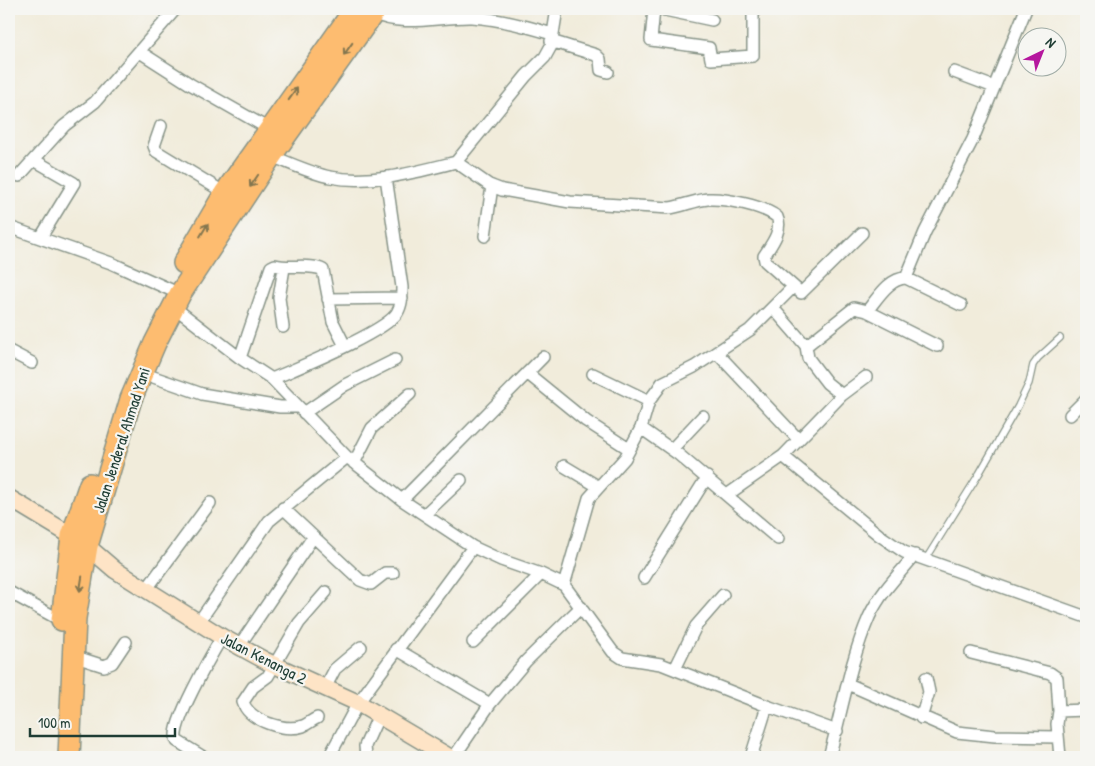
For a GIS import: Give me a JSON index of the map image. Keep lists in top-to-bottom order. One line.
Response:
{"streets":{"highway":["Jalan Jenderal Ahmad Yani"],"main road":["Jalan Kenanga 2"]},"crossings":[["Jalan Jenderal Ahmad Yani","Jalan Kenanga 2"]],"scale_bar":"100 m","north":"top right"}
